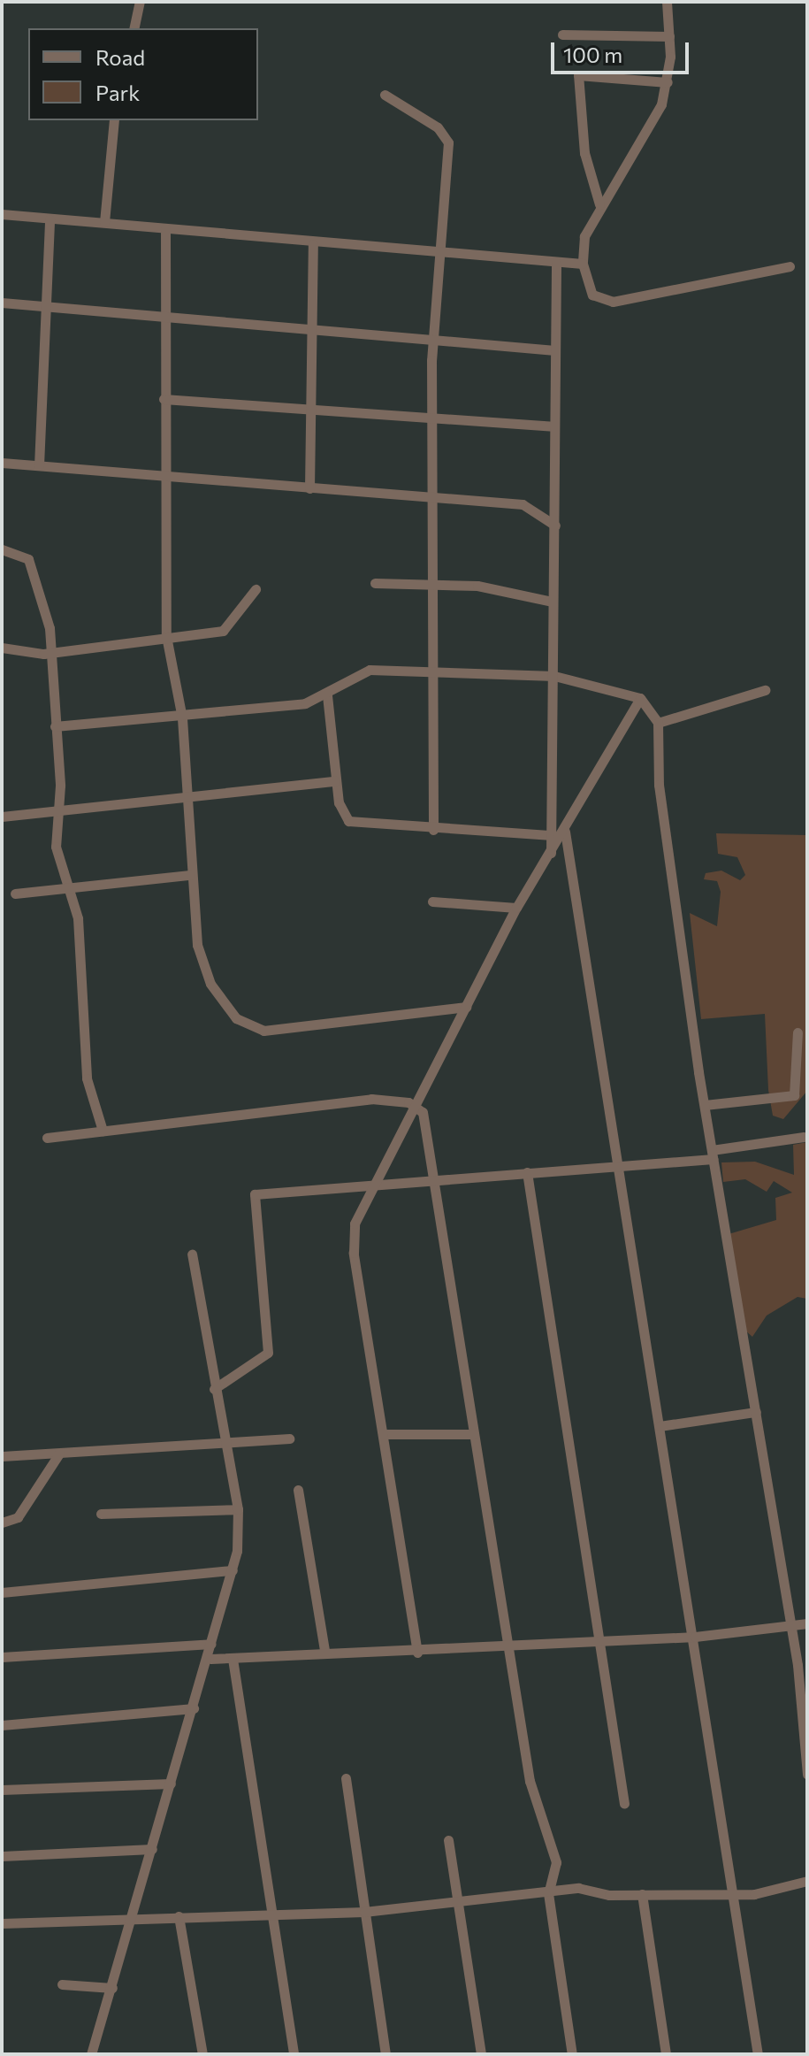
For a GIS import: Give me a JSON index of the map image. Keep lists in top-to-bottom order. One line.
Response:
{"legend":["Road","Park"],"scale_bar":"100 m"}
